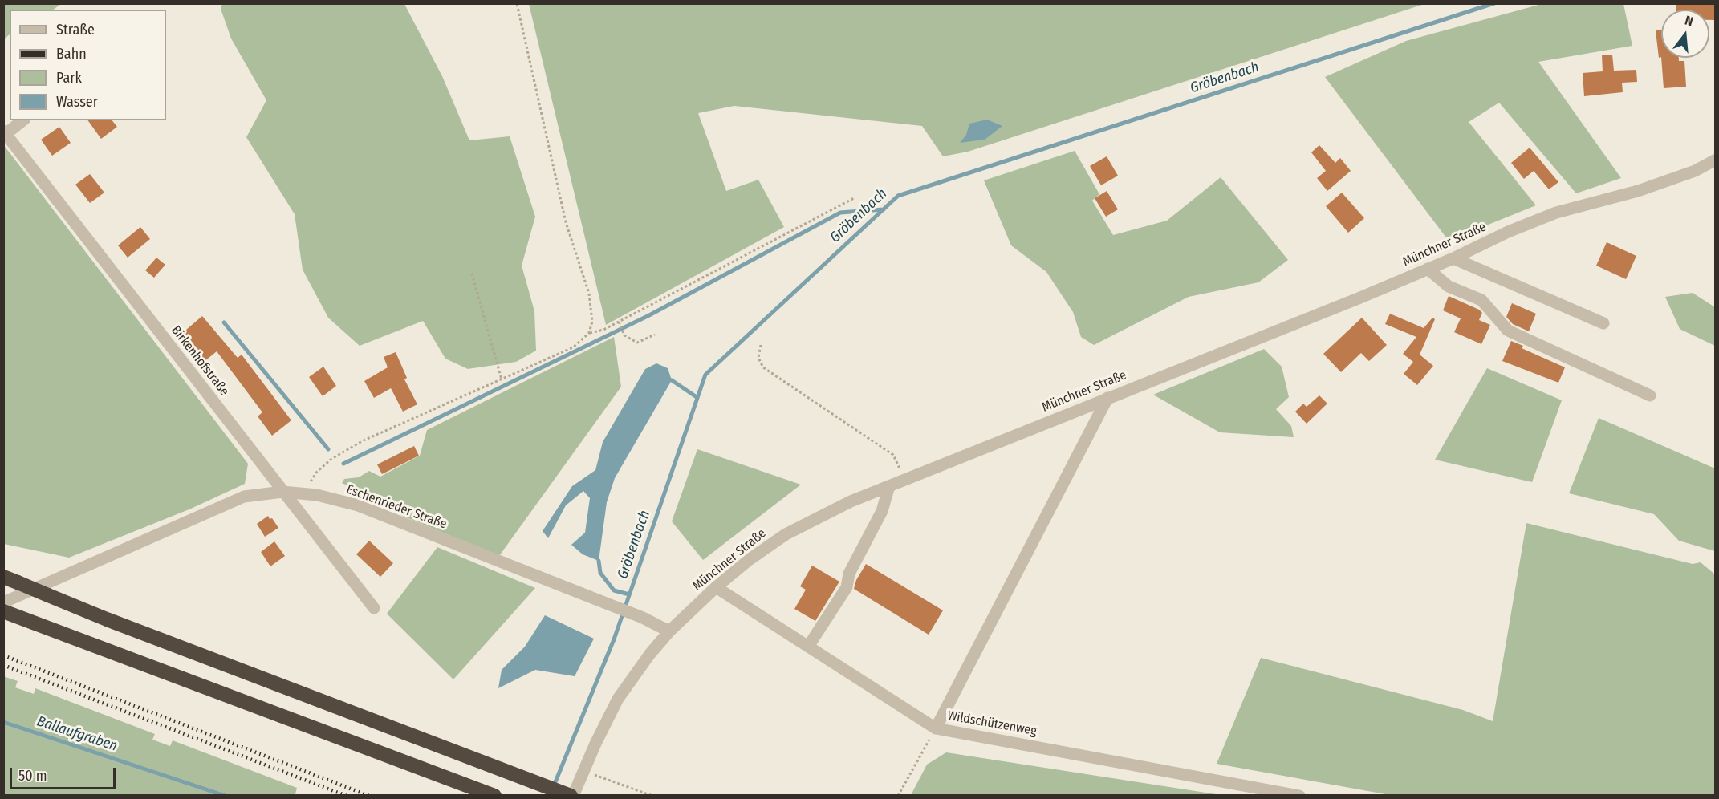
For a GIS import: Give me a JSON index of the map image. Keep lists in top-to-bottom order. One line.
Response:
{"streets":{"street":["Münchner Straße","Birkenhofstraße","Eschenrieder Straße","Wildschützenweg"]},"crossings":[["Münchner Straße","Eschenrieder Straße"],["Münchner Straße","Wildschützenweg"],["Birkenhofstraße","Eschenrieder Straße"]],"water":["Gröbenbach","Ballaufgraben"],"legend":["Straße","Bahn","Park","Wasser"],"scale_bar":"50 m","north":"top"}
